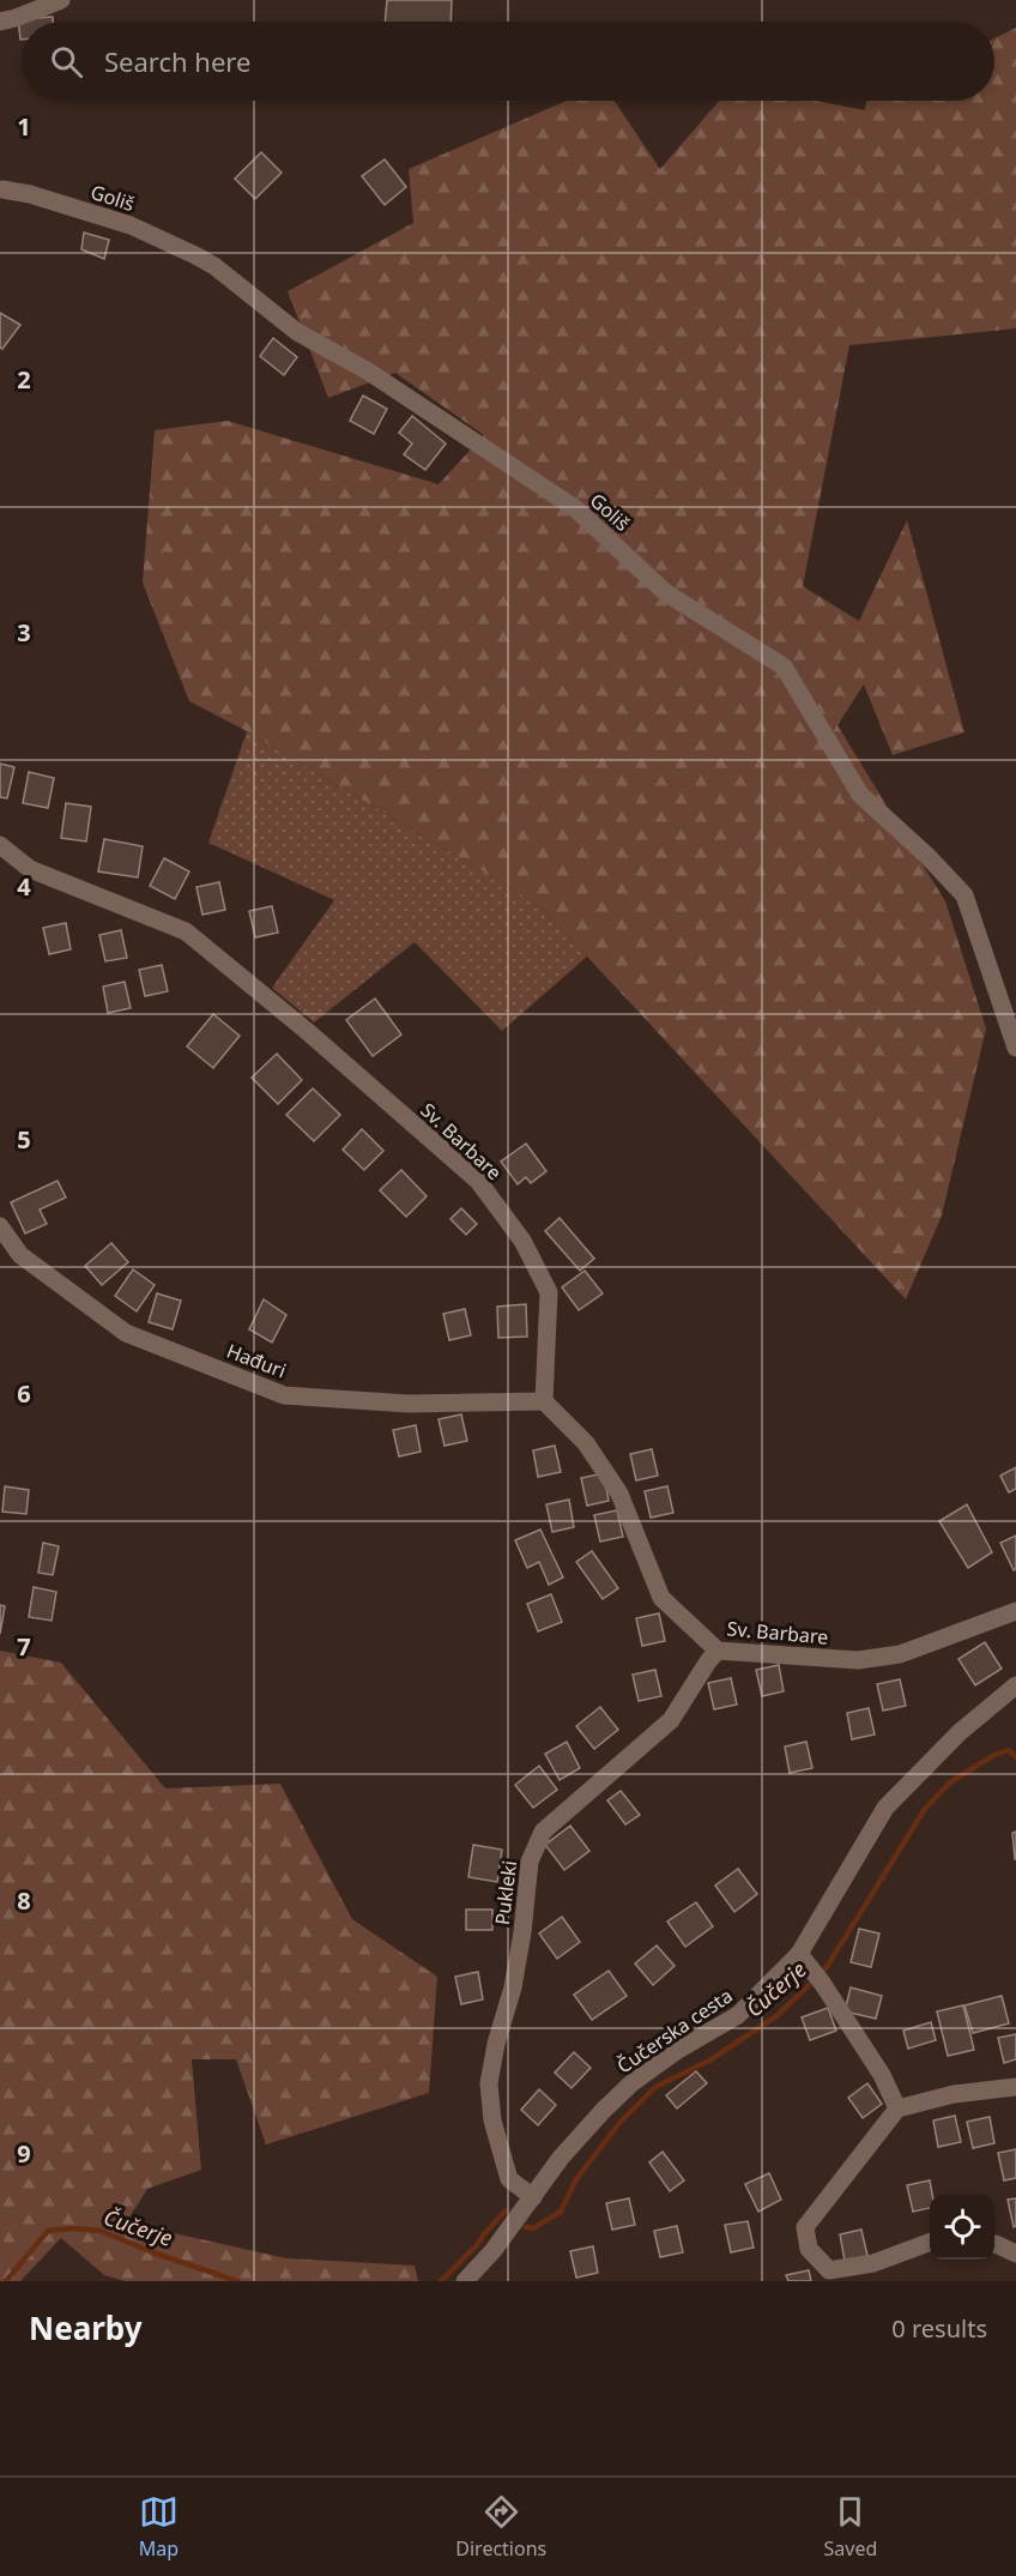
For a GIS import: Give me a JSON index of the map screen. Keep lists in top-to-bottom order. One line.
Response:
{"streets":{"street":["Goliš","Sv. Barbare","Hađuri","Pukleki","Čučerska cesta"]},"crossings":[["Sv. Barbare","Hađuri"],["Sv. Barbare","Pukleki"],["Pukleki","Čučerska cesta"]],"water":["Čučerje"],"page":{"search":"Search here","heading":["Nearby","0 results"],"nav":["Map","Directions","Saved"]},"grid":{"rows":["1","2","3","4","5","6","7","8","9"]}}
